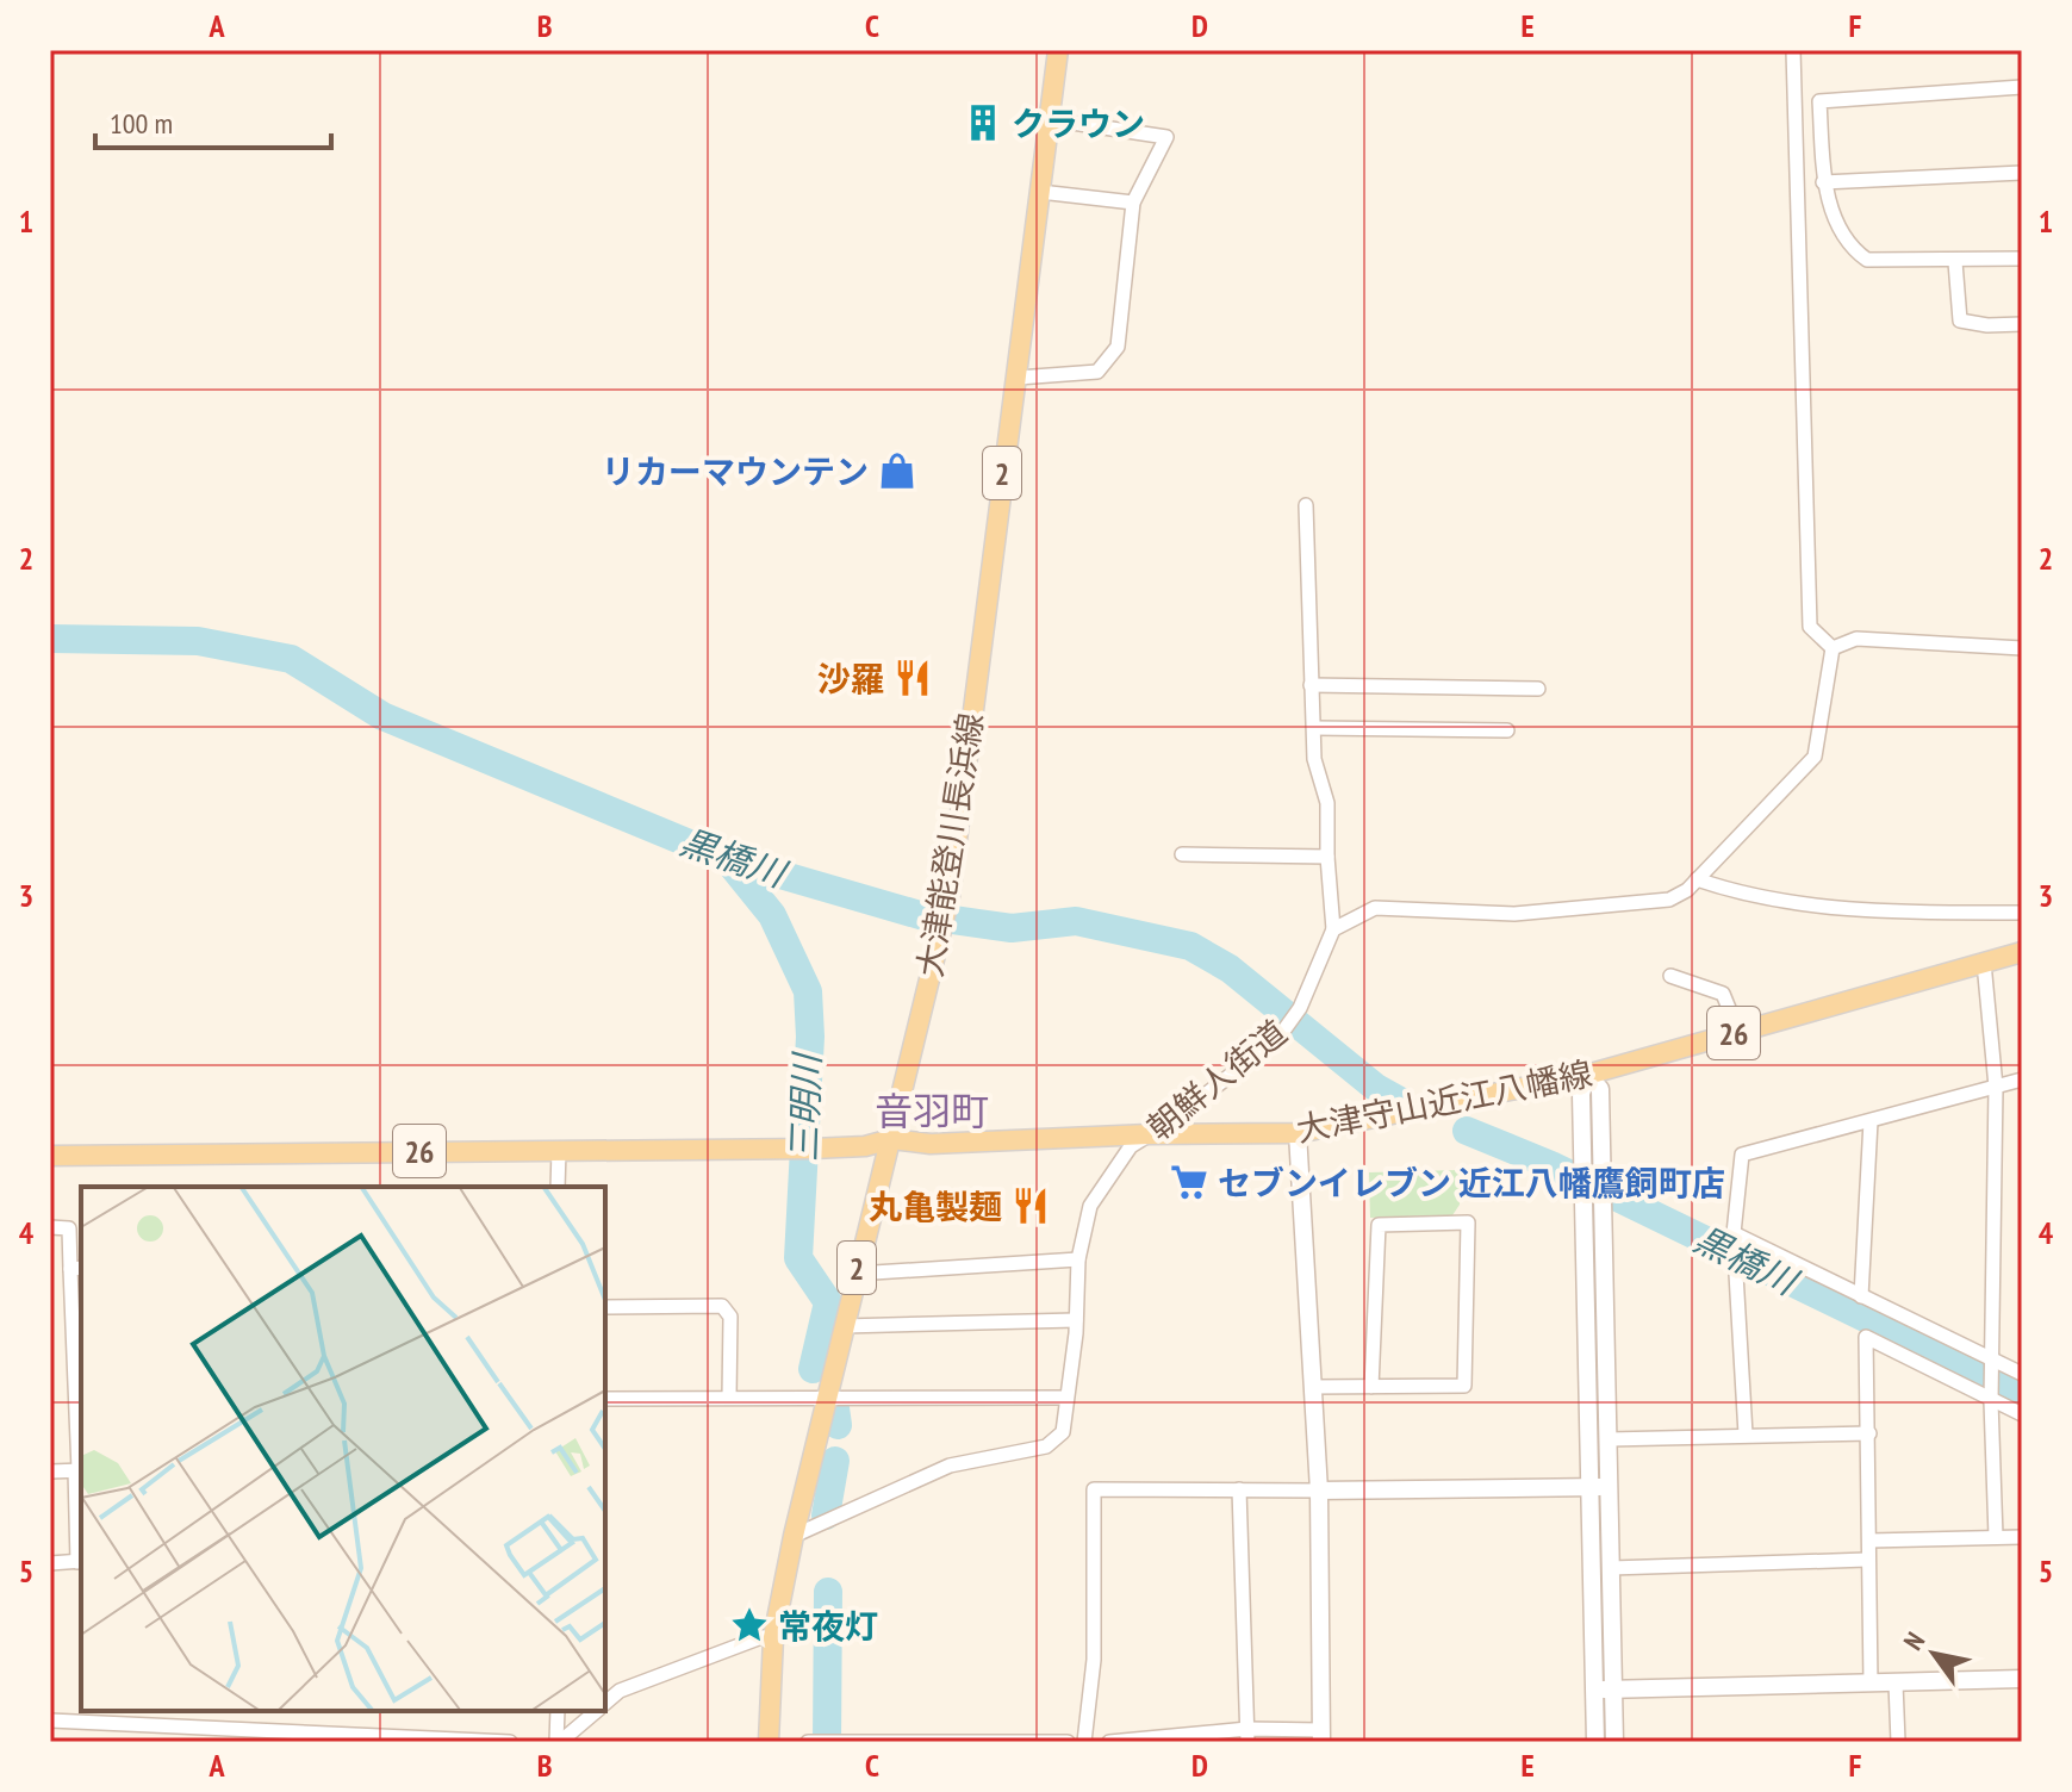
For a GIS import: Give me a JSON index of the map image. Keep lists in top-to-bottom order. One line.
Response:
{"streets":{"main road":["2","大津能登川長浜線","26","大津守山近江八幡線"],"street":["朝鮮人街道"]},"crossings":[["大津能登川長浜線","朝鮮人街道"],["大津能登川長浜線","大津守山近江八幡線"],["朝鮮人街道","大津守山近江八幡線"]],"districts":["音羽町"],"water":["黒橋川","三明川"],"places":{"building":["クラウン"],"shop":["リカーマウンテン"],"restaurant":["沙羅","丸亀製麺"],"supermarket":["セブンイレブン 近江八幡鷹飼町店"],"place":["常夜灯"]},"scale_bar":"100 m","north":"top left","grid":{"columns":["A","B","C","D","E","F"],"rows":["1","2","3","4","5"]}}
